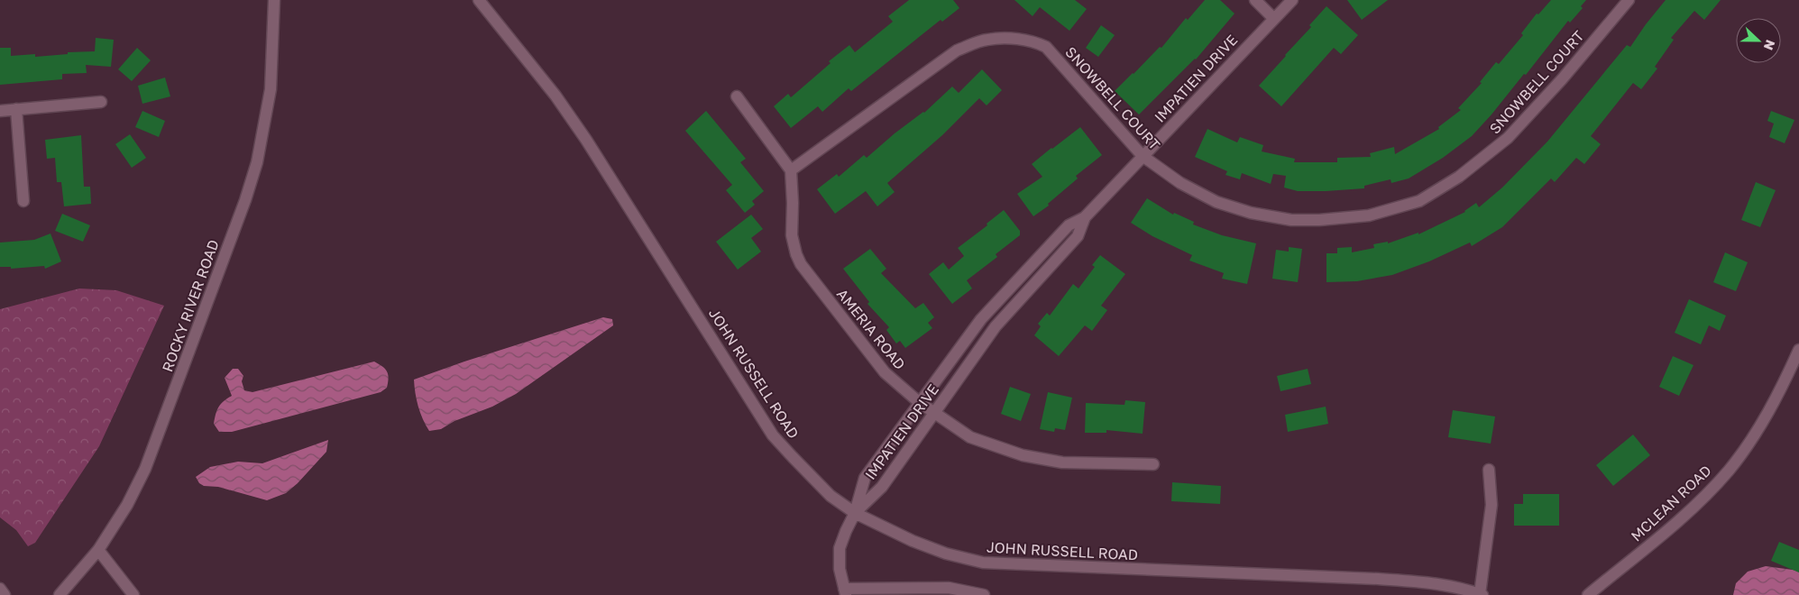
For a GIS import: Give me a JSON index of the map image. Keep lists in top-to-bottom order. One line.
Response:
{"streets":{"street":["IMPATIEN DRIVE","SNOWBELL COURT","ROCKY RIVER ROAD","AMERIA ROAD","JOHN RUSSELL ROAD","MCLEAN ROAD"]},"crossings":[["IMPATIEN DRIVE","SNOWBELL COURT"],["IMPATIEN DRIVE","AMERIA ROAD"],["IMPATIEN DRIVE","JOHN RUSSELL ROAD"],["SNOWBELL COURT","AMERIA ROAD"]],"north":"right"}
